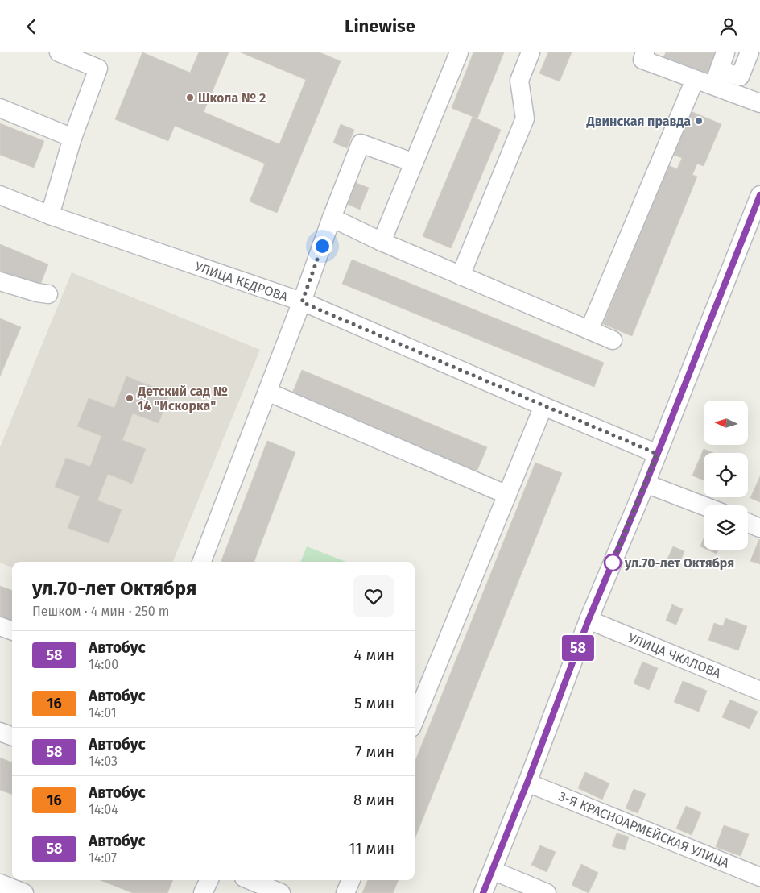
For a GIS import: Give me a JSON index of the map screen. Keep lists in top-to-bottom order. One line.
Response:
{"streets":{"street":["УЛИЦА КЕДРОВА","УЛИЦА ЧКАЛОВА","3-Я КРАСНОАРМЕЙСКАЯ УЛИЦА"]},"places":["Школа № 2","Двинская правда","Детский сад № 14 \"Искорка\"","ул.70-лет Октября"],"lines":["bus line 58"],"north":"left","page":{"header":"Linewise","on_map":"58","heading":["ул.70-лет Октября","Пешком · 4 мин · 250 m"],"list":[{"mark":"58","name":"Автобус","note":"14:00","value":"4 мин"},{"mark":"16","name":"Автобус","note":"14:01","value":"5 мин"},{"mark":"58","name":"Автобус","note":"14:03","value":"7 мин"},{"mark":"16","name":"Автобус","note":"14:04","value":"8 мин"},{"mark":"58","name":"Автобус","note":"14:07","value":"11 мин"}]}}
